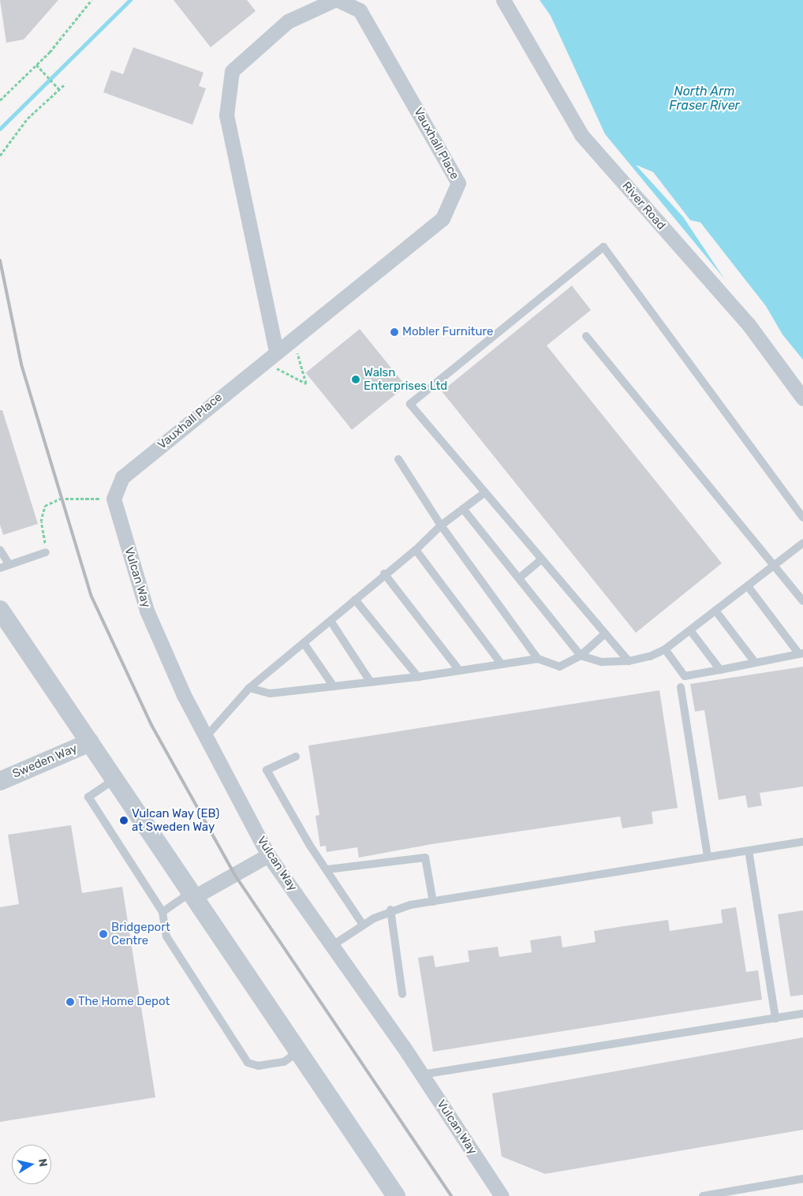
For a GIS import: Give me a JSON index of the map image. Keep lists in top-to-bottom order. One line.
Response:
{"streets":{"street":["Vauxhall Place","River Road","Vulcan Way","Sweden Way"]},"crossings":[["Vauxhall Place","Vulcan Way"]],"water":["North Arm Fraser River"],"places":["Mobler Furniture","Walsn Enterprises Ltd","Vulcan Way (EB) at Sweden Way","Bridgeport Centre","The Home Depot"],"north":"right"}
